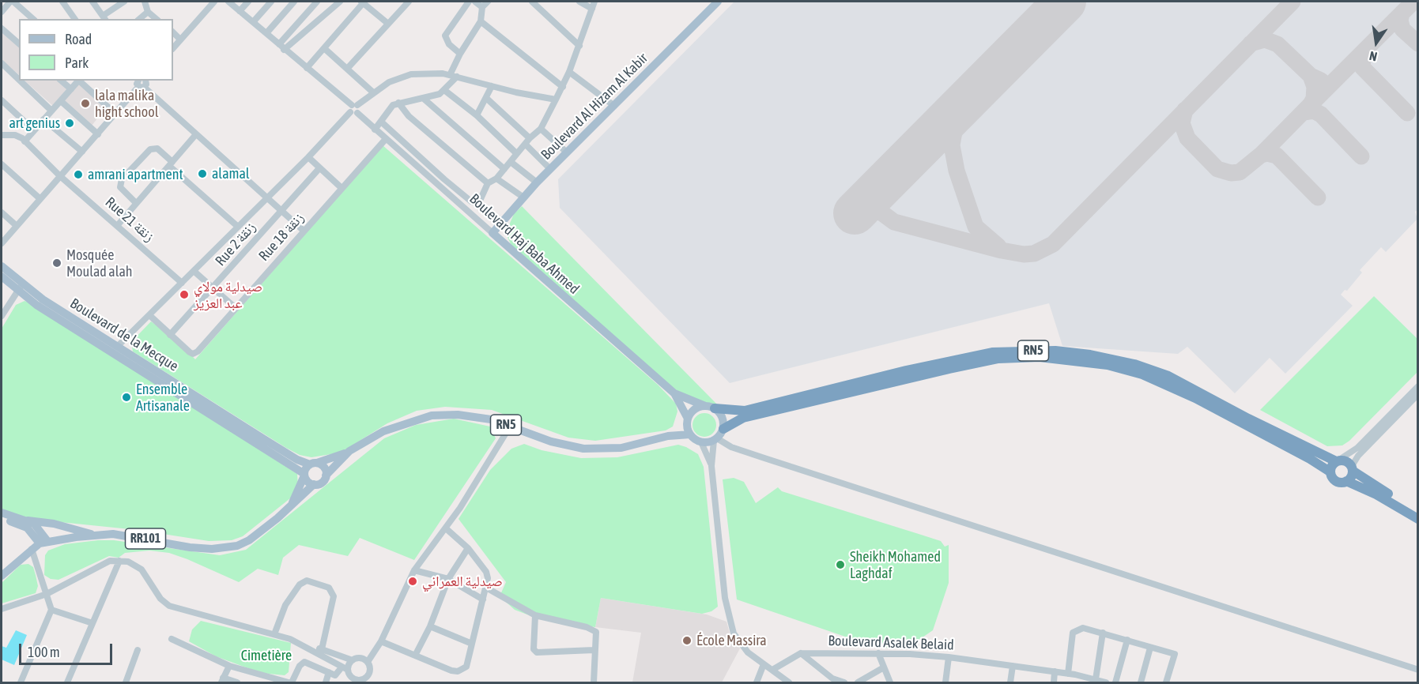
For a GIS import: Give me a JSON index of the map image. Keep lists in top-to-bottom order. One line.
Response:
{"streets":{"highway":["RN5"],"main road":["Boulevard Al Hizam Al Kabir","Boulevard Haj Baba Ahmed","Boulevard de la Mecque","RR101"],"street":["Rue 21 زنقة","Rue 18 زنقة","Rue 2 زنقة","Boulevard Asalek Belaid"]},"crossings":[["Boulevard Al Hizam Al Kabir","Boulevard Haj Baba Ahmed"],["Rue 18 زنقة","Rue 2 زنقة"],["Rue 18 زنقة","Boulevard Haj Baba Ahmed"],["Boulevard de la Mecque","RN5"],["Boulevard de la Mecque","RR101"],["RN5","RR101"]],"parks":["Cimetière"],"places":["lala malika hight school","art genius","alamal","amrani apartment","Mosquée Moulad alah","صيدلية مولاي عبد العزيز","Ensemble Artisanale","Sheikh Mohamed Laghdaf","صيدلية العمراني","École Massira"],"legend":["Road","Park"],"scale_bar":"100 m","north":"bottom"}
